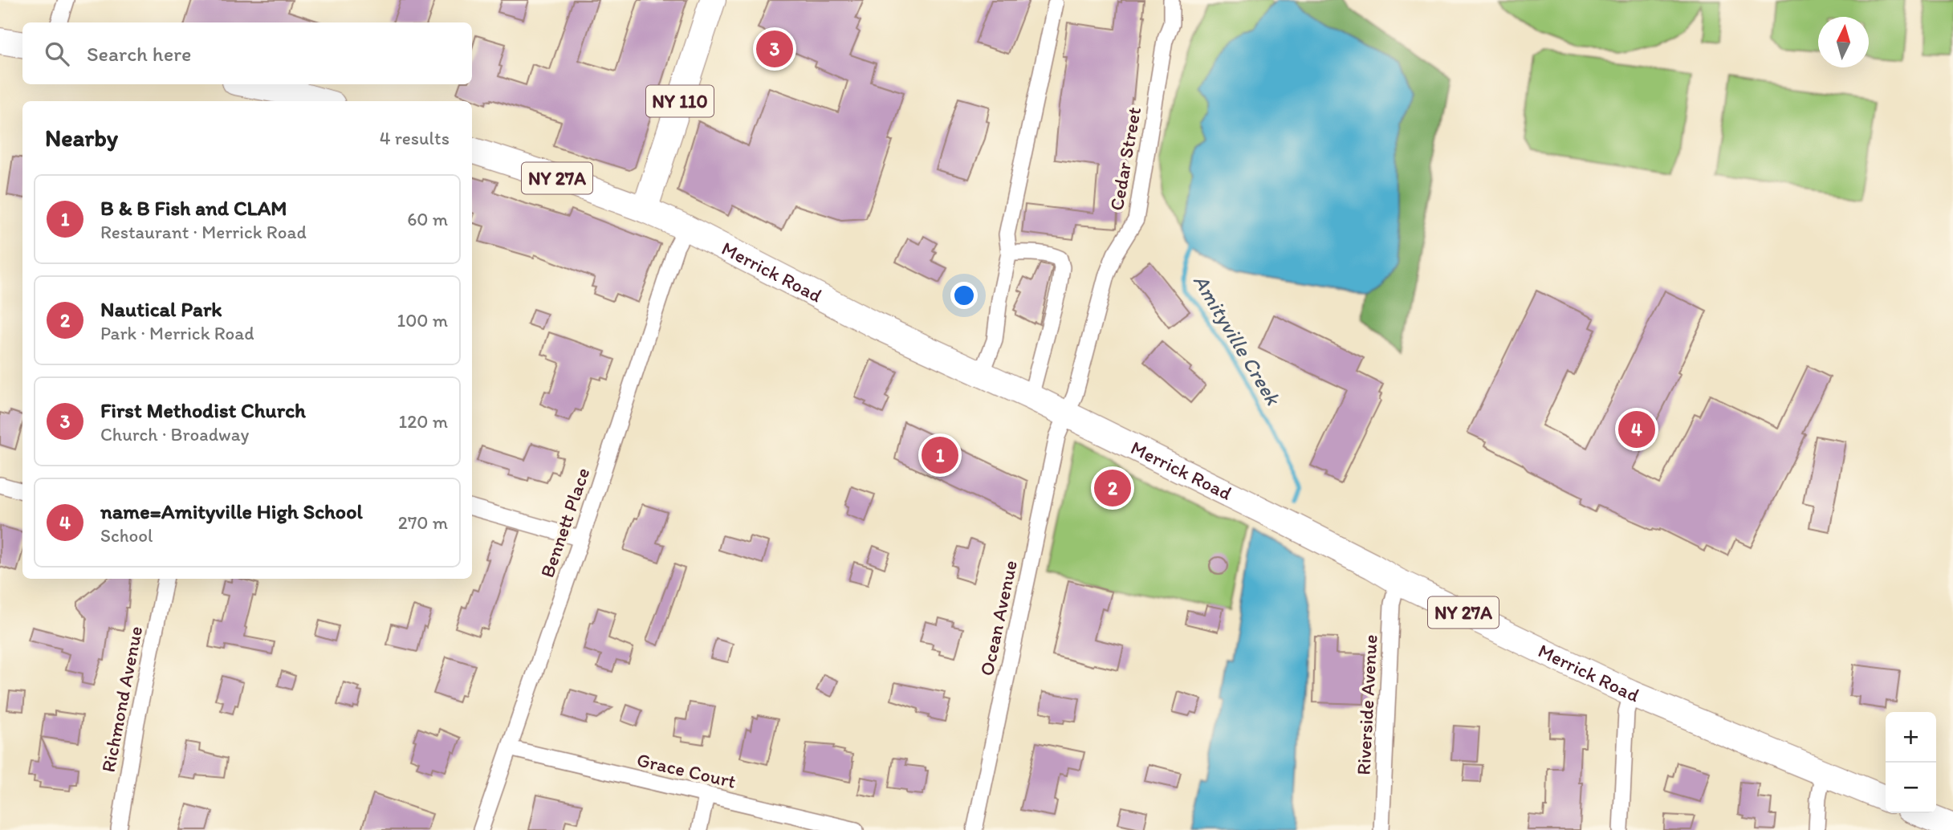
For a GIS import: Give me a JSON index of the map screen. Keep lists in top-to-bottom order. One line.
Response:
{"streets":{"main road":["NY 110","NY 27A","Merrick Road"],"street":["Cedar Street","Bennett Place","Ocean Avenue","Richmond Avenue","Riverside Avenue","Grace Court"]},"crossings":[["NY 110","Merrick Road"],["Cedar Street","Merrick Road"],["Cedar Street","Ocean Avenue"],["Merrick Road","Bennett Place"],["Merrick Road","Ocean Avenue"],["Merrick Road","Riverside Avenue"],["Bennett Place","Grace Court"]],"water":["Amityville Creek"],"north":"top","page":{"search":"Search here","pins":["3","4","1","2"],"heading":["Nearby","4 results"],"list":[{"mark":"1","name":"B & B Fish and CLAM","note":"Restaurant · Merrick Road","value":"60 m"},{"mark":"2","name":"Nautical Park","note":"Park · Merrick Road","value":"100 m"},{"mark":"3","name":"First Methodist Church","note":"Church · Broadway","value":"120 m"},{"mark":"4","name":"name=Amityville High School","note":"School","value":"270 m"}],"map_buttons":["+","−"]}}
